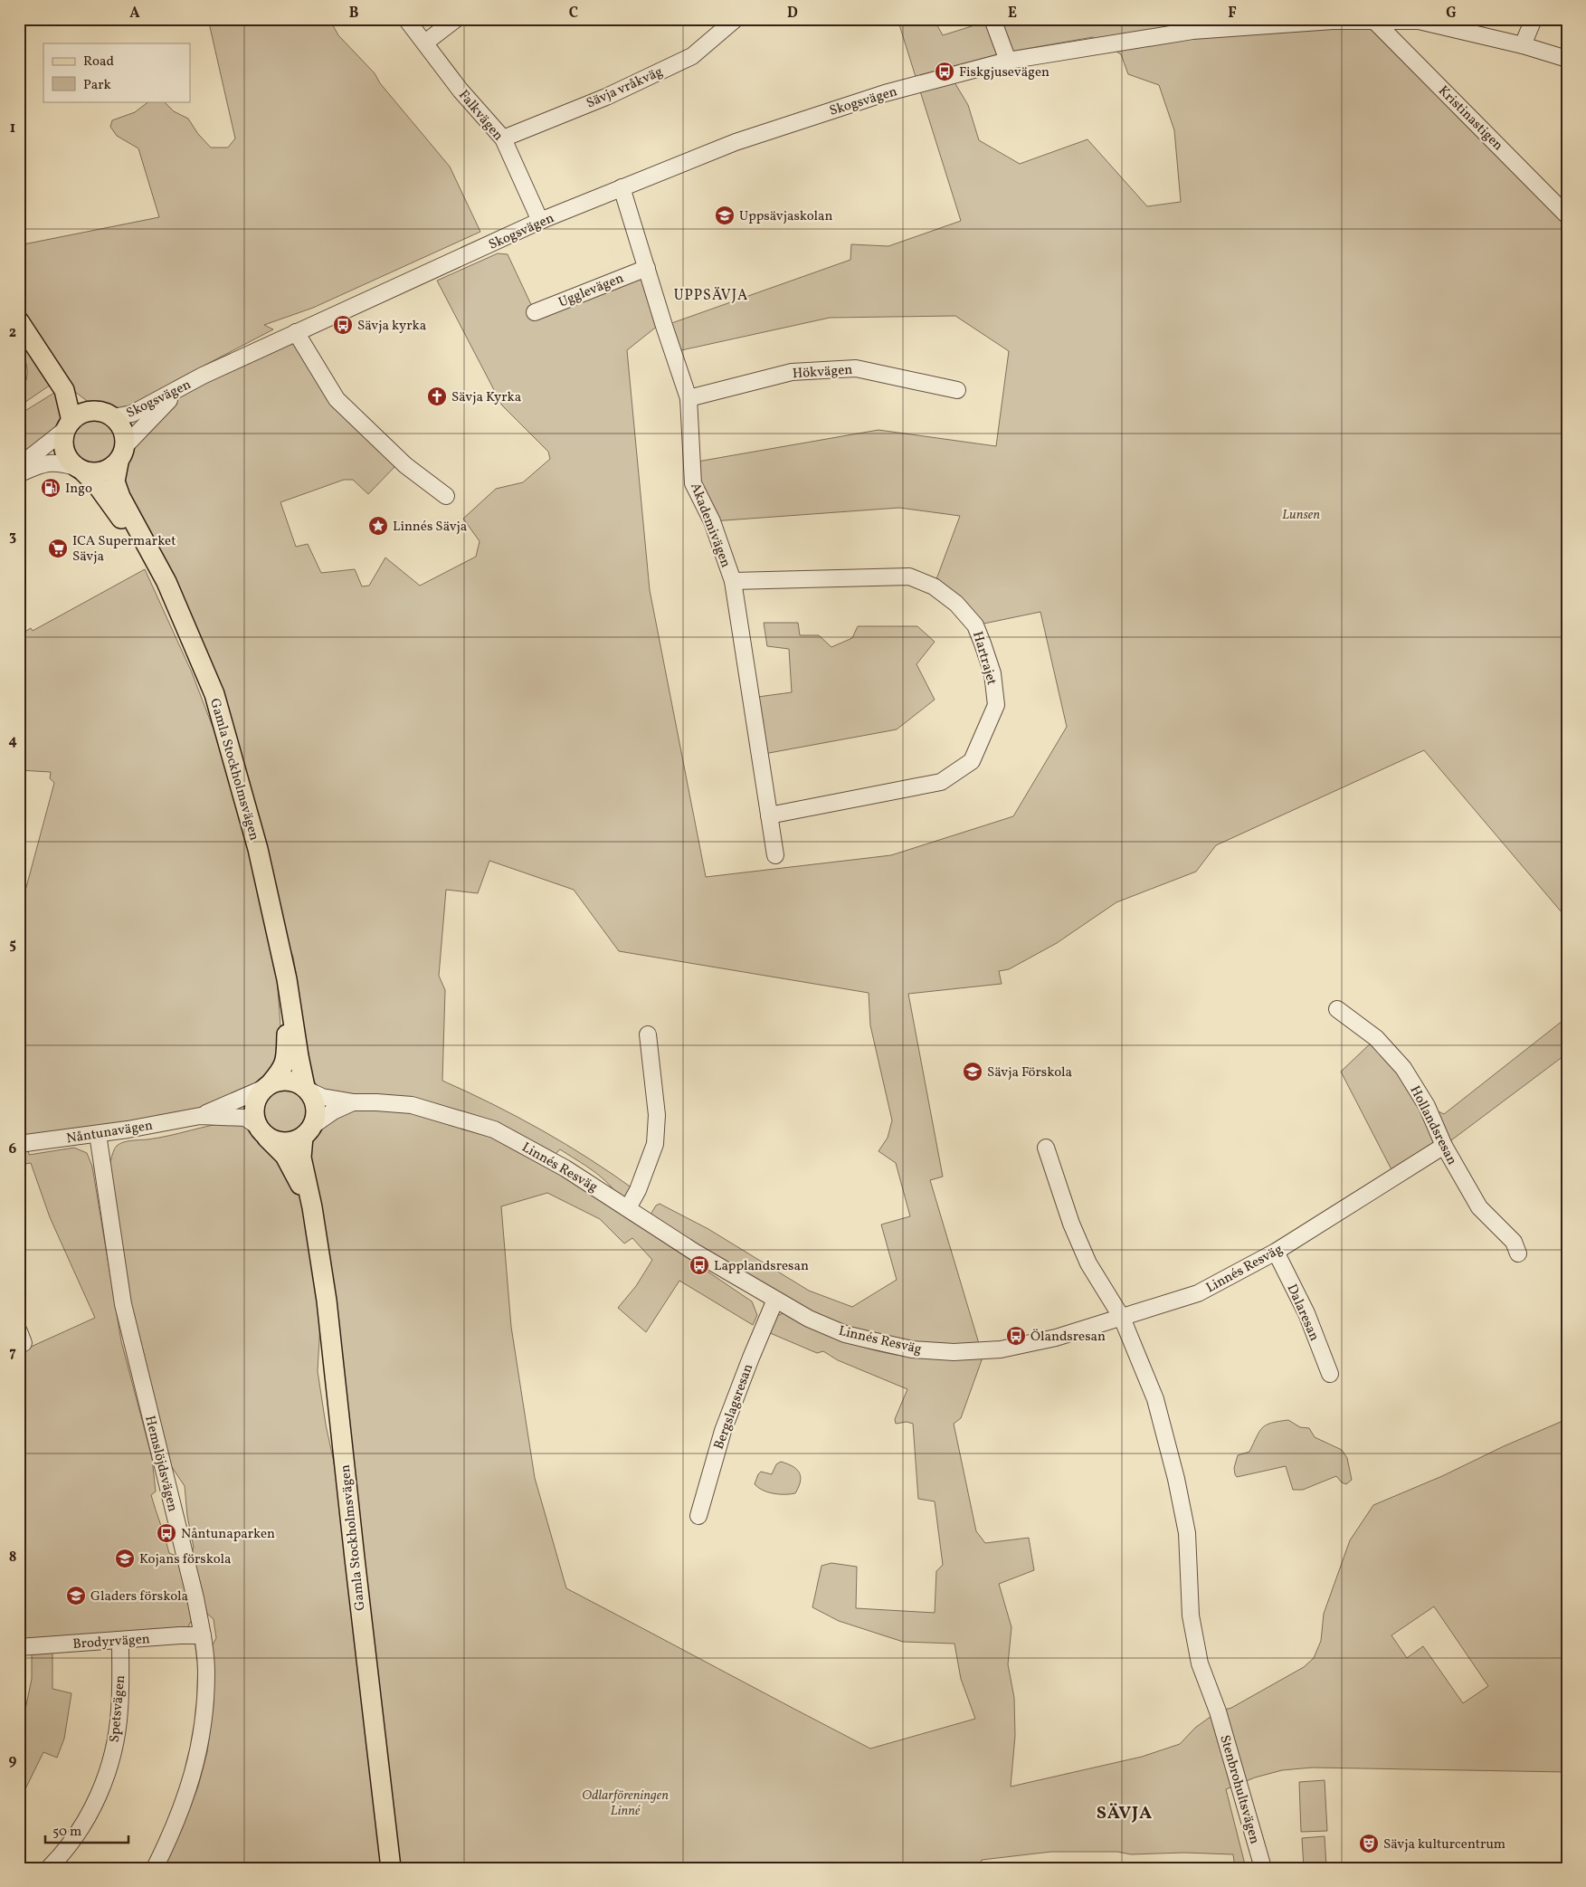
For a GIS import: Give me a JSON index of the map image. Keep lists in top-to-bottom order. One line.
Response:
{"streets":{"main road":["Gamla Stockholmsvägen"],"street":["Sävja vråkväg","Skogsvägen","Falkvägen","Kristinastigen","Ugglevägen","Hökvägen","Akademivägen","Hartrajet","Hollandsresan","Nåntunavägen","Linnés Resväg","Dalaresan","Bergslagsresan","Hemslöjdsvägen","Brodyrvägen","Spetsvägen","Stenbrohultsvägen"]},"crossings":[["Sävja vråkväg","Falkvägen"],["Skogsvägen","Falkvägen"],["Skogsvägen","Kristinastigen"],["Skogsvägen","Akademivägen"],["Skogsvägen","Gamla Stockholmsvägen"],["Ugglevägen","Akademivägen"],["Hökvägen","Akademivägen"],["Akademivägen","Hartrajet"],["Gamla Stockholmsvägen","Nåntunavägen"],["Gamla Stockholmsvägen","Linnés Resväg"],["Hollandsresan","Linnés Resväg"],["Nåntunavägen","Linnés Resväg"],["Nåntunavägen","Hemslöjdsvägen"],["Linnés Resväg","Dalaresan"],["Linnés Resväg","Bergslagsresan"],["Linnés Resväg","Stenbrohultsvägen"],["Hemslöjdsvägen","Brodyrvägen"],["Brodyrvägen","Spetsvägen"]],"districts":["UPPSÄVJA","SÄVJA"],"parks":["Lunsen","Odlarföreningen Linné"],"places":{"bus stop":["Fiskgjusevägen","Sävja kyrka","Lapplandsresan","Ölandsresan","Nåntunaparken"],"school or university":["Uppsävjaskolan","Sävja Förskola","Kojans förskola","Gladers förskola"],"church":["Sävja Kyrka"],"fuel station":["Ingo"],"place":["Linnés Sävja"],"supermarket":["ICA Supermarket Sävja"],"theatre":["Sävja kulturcentrum"]},"legend":["Road","Park"],"scale_bar":"50 m","grid":{"columns":["A","B","C","D","E","F","G"],"rows":["1","2","3","4","5","6","7","8","9"]}}
